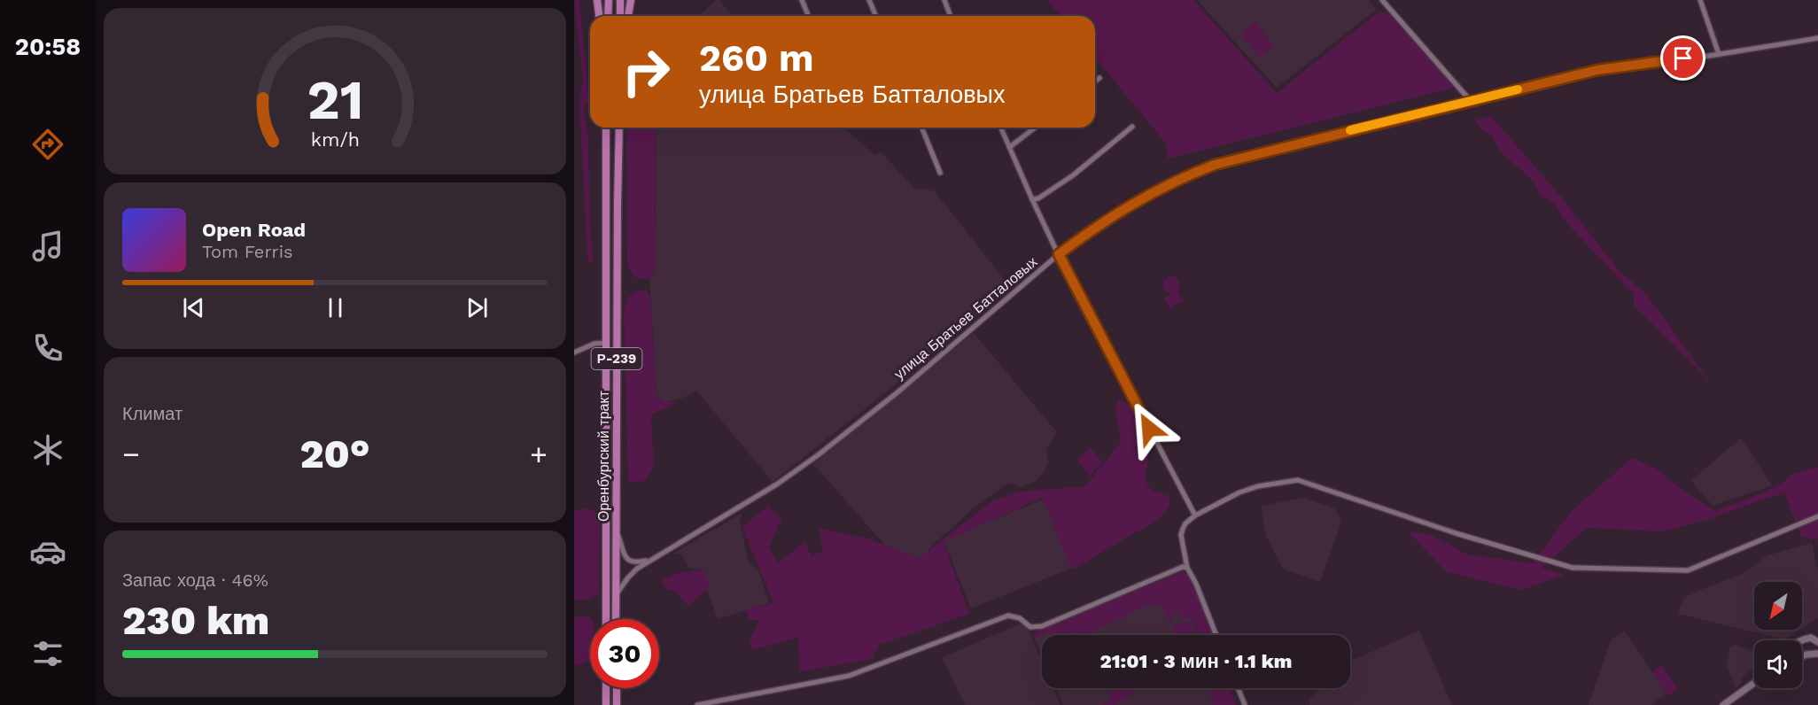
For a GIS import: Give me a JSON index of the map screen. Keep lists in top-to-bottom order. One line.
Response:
{"streets":{"main road":["Р-239","Оренбургский тракт"],"street":["улица Братьев Батталовых"]},"crossings":[["улица Братьев Батталовых","Оренбургский тракт"]],"north":"bottom left","page":{"tabs":"20:58","turn":["260 m","улица Братьев Батталовых"],"song":["Open Road","Tom Ferris"],"tile":["Климат",["Запас хода · 46%","230 km"]],"heat":["−","20°","+"],"limit":"30","trip":"21:01 · 3 мин · 1.1 km","gauge":["21","km/h"]}}
